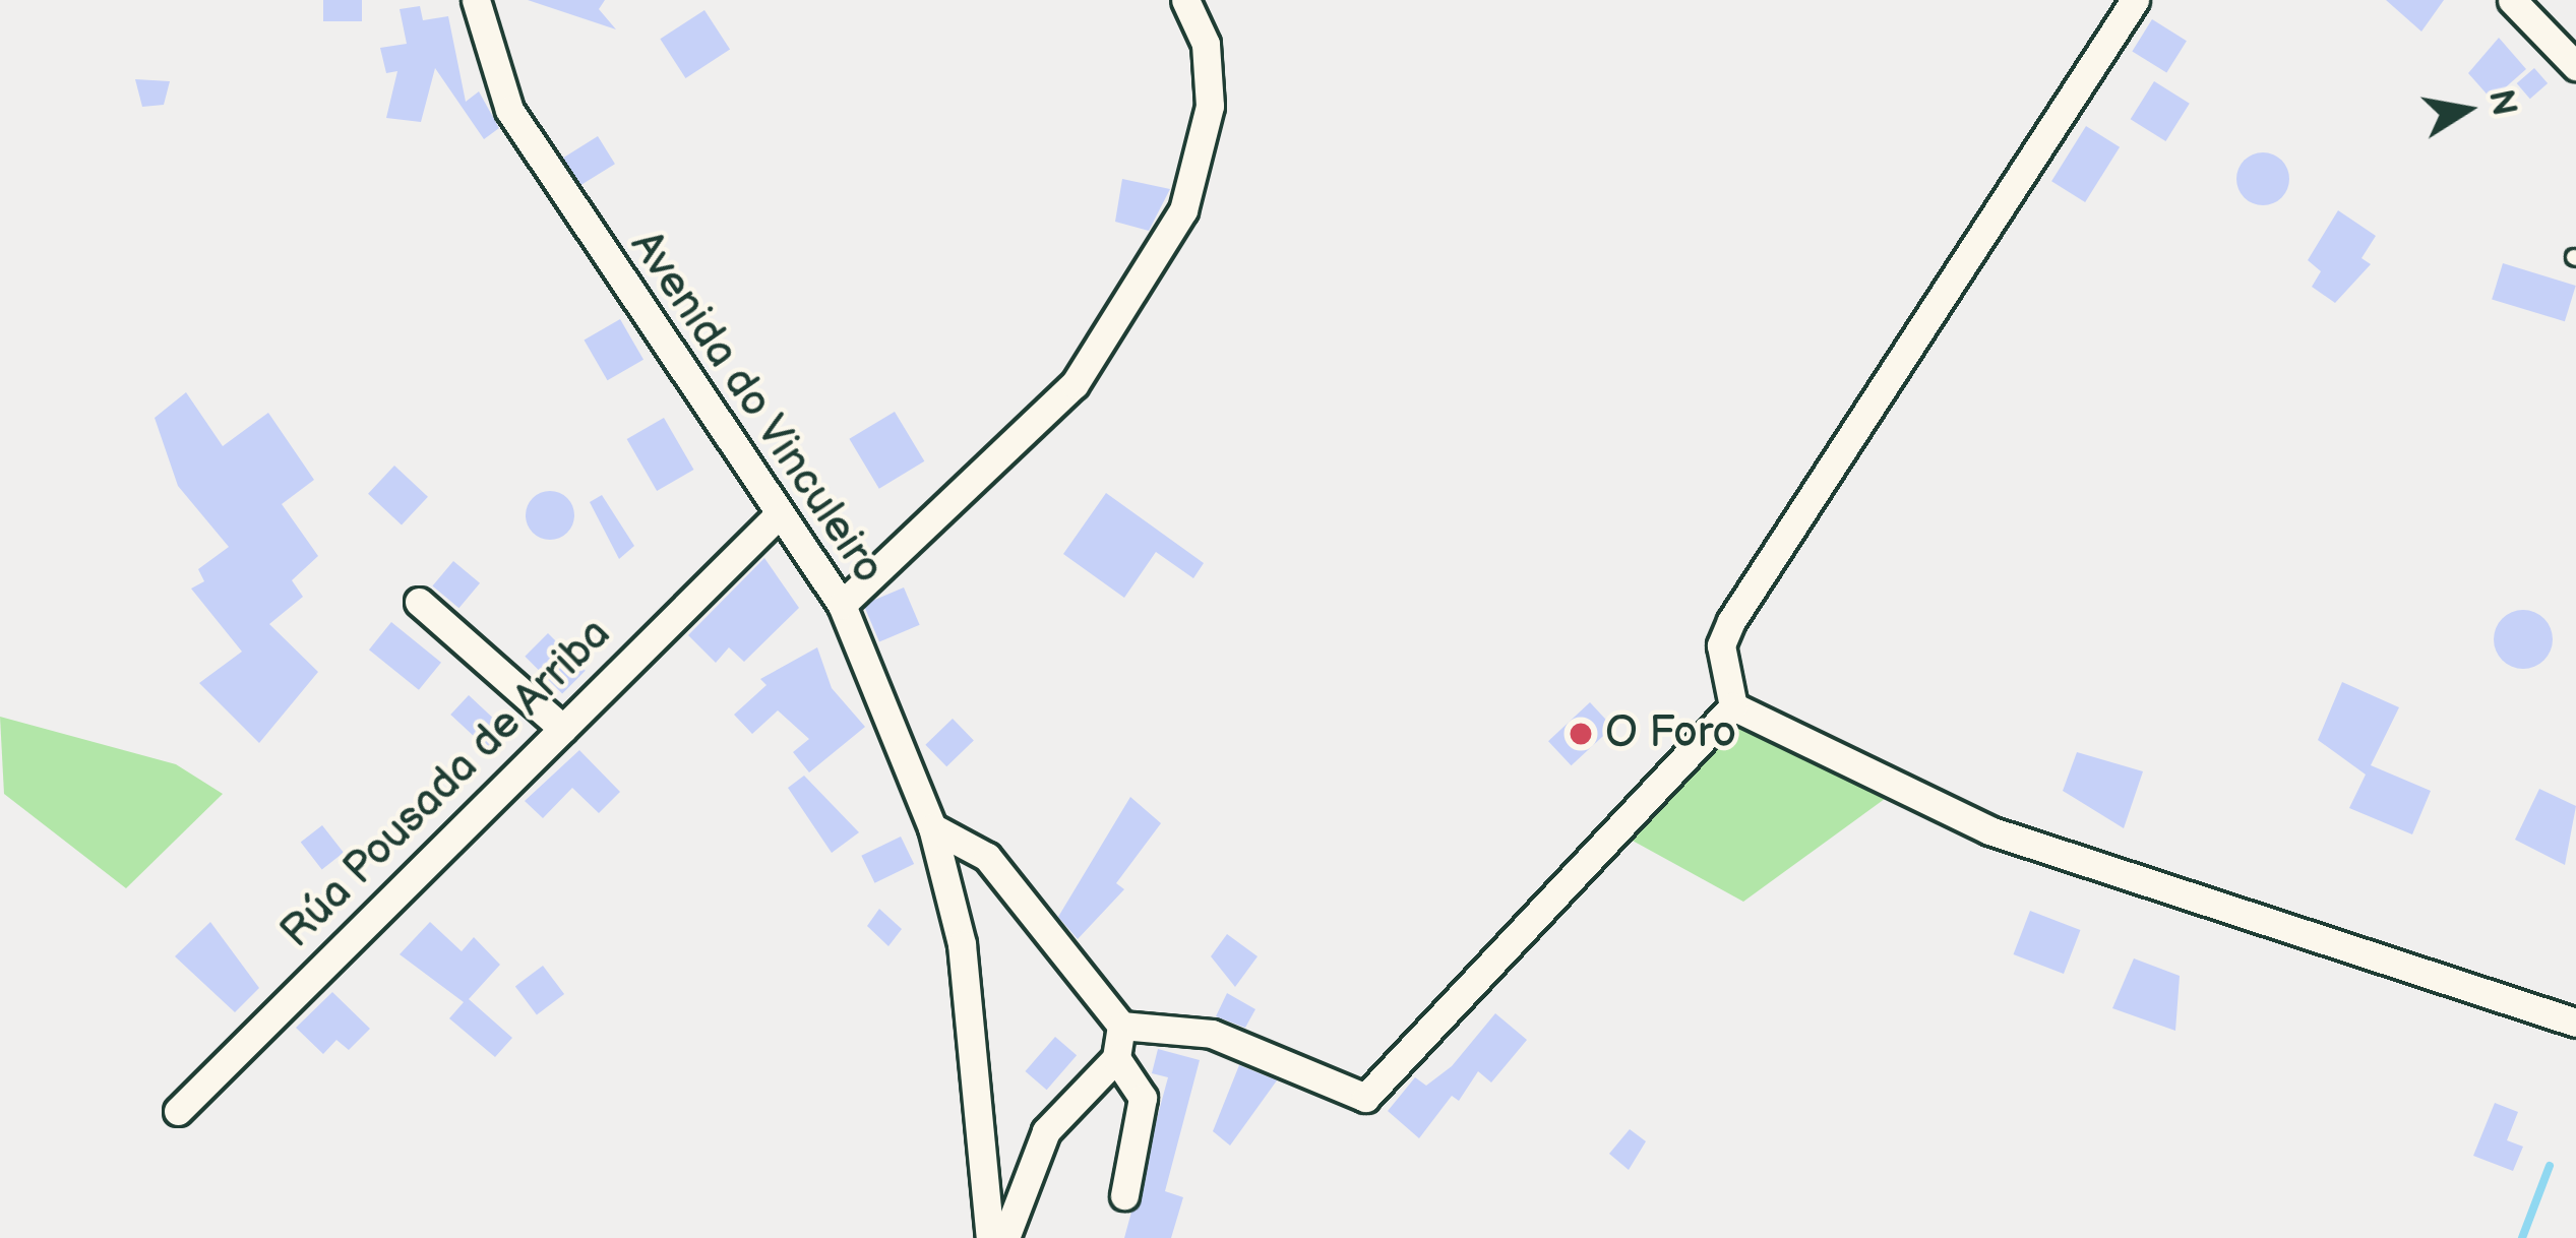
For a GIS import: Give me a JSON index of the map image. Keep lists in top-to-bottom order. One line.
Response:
{"streets":{"street":["Avenida do Vinculeiro","Rúa Pousada de Arriba"]},"crossings":[["Avenida do Vinculeiro","Rúa Pousada de Arriba"]],"places":["O Foro"],"north":"right"}
